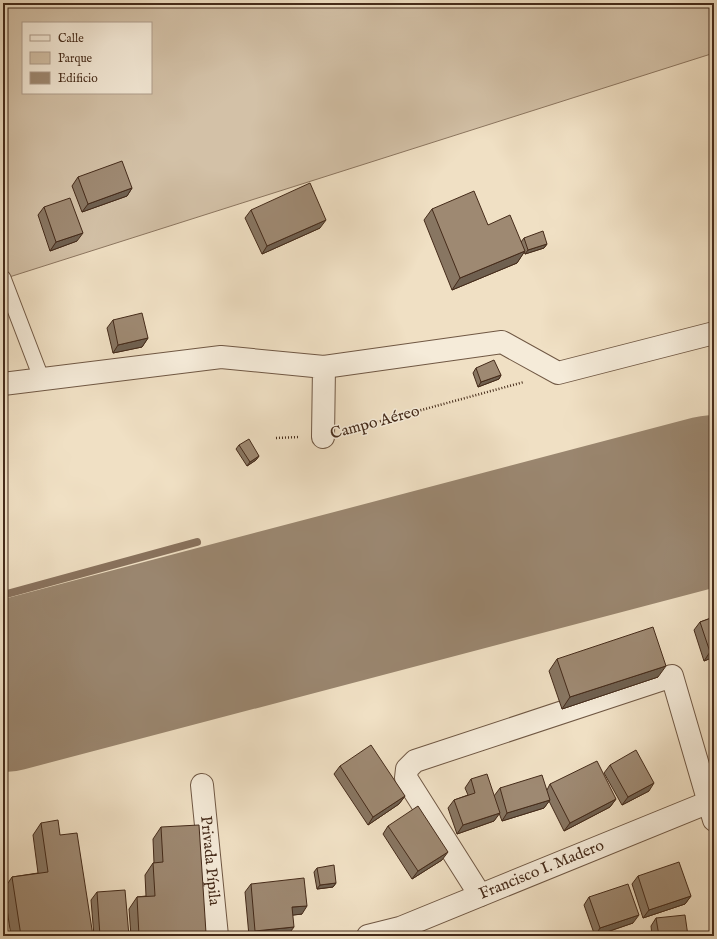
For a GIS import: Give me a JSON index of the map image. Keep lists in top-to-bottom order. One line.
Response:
{"streets":{"street":["Campo Aéreo","Privada Pípila","Francisco I. Madero"]},"legend":["Calle","Parque","Edificio"]}
